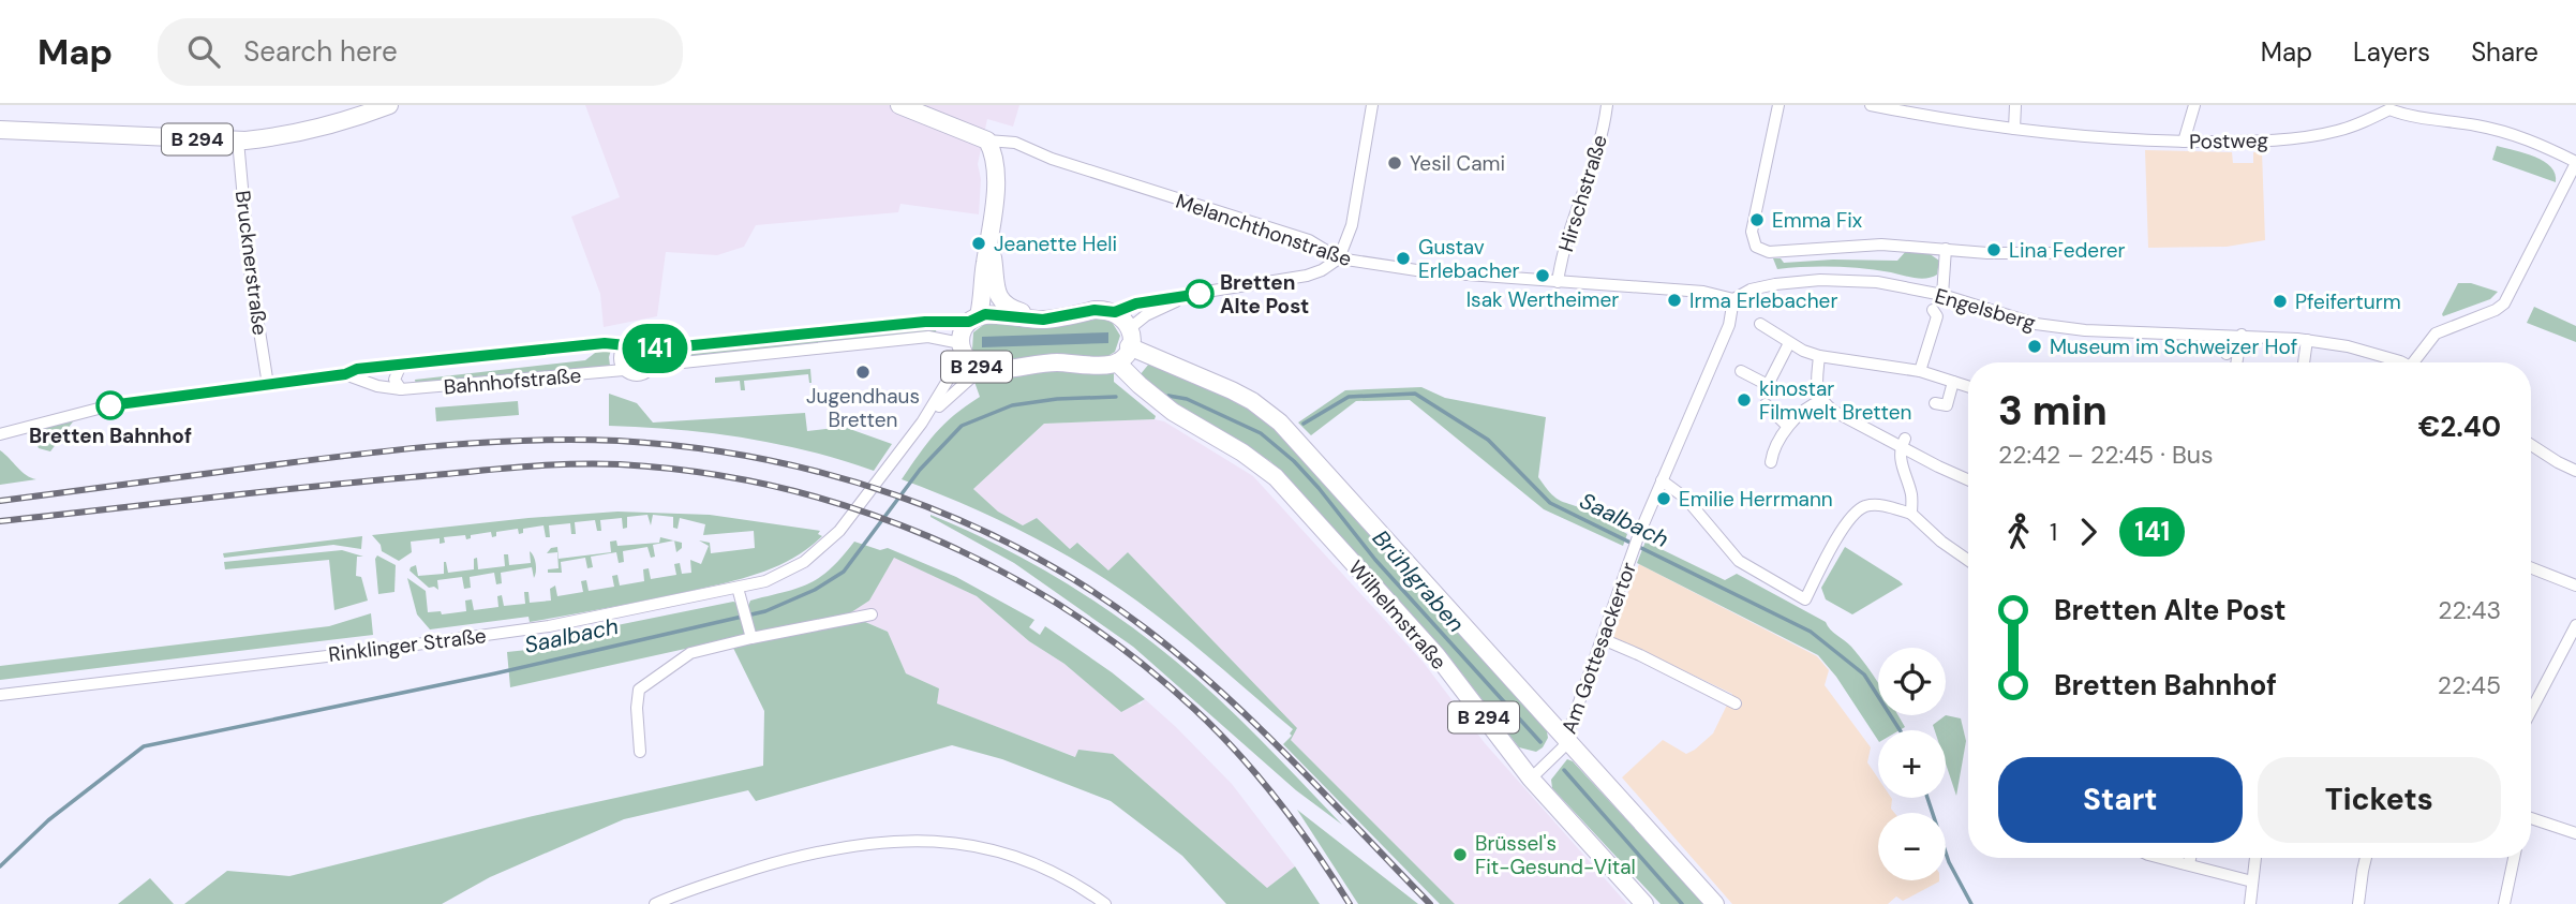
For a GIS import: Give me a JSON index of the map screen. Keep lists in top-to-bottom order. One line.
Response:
{"streets":{"main road":["B 294","Melanchthonstraße","Wilhelmstraße"],"street":["Postweg","Hirschstraße","Brucknerstraße","Engelsberg","Bahnhofstraße","Rinklinger Straße","Am Gottesackertor"]},"crossings":[["B 294","Melanchthonstraße"],["B 294","Brucknerstraße"],["B 294","Wilhelmstraße"],["B 294","Rinklinger Straße"],["Hirschstraße","Melanchthonstraße"],["Melanchthonstraße","Engelsberg"],["Melanchthonstraße","Am Gottesackertor"],["Brucknerstraße","Bahnhofstraße"],["Engelsberg","Am Gottesackertor"],["Wilhelmstraße","Am Gottesackertor"]],"water":["Saalbach","Brühlgraben"],"places":["Yesil Cami","Emma Fix","Jeanette Heli","Lina Federer","Gustav Erlebacher","Isak Wertheimer","Bretten Alte Post","Irma Erlebacher","Pfeiferturm","Museum im Schweizer Hof","Jugendhaus Bretten","kinostar Filmwelt Bretten","Bretten Bahnhof","Emilie Herrmann","Brüssel's Fit-Gesund-Vital"],"lines":["bus line 141"],"page":{"header":"Map","search":"Search here","nav":["Map","Layers","Share"],"on_map":"141","heading":["3 min","22:42 – 22:45 · Bus","€2.40"],"legs":["1","141"],"list":[{"name":"Bretten Alte Post","value":"22:43"},{"name":"Bretten Bahnhof","value":"22:45"}],"map_buttons":["+","−"],"buttons":["Start","Tickets"]}}
